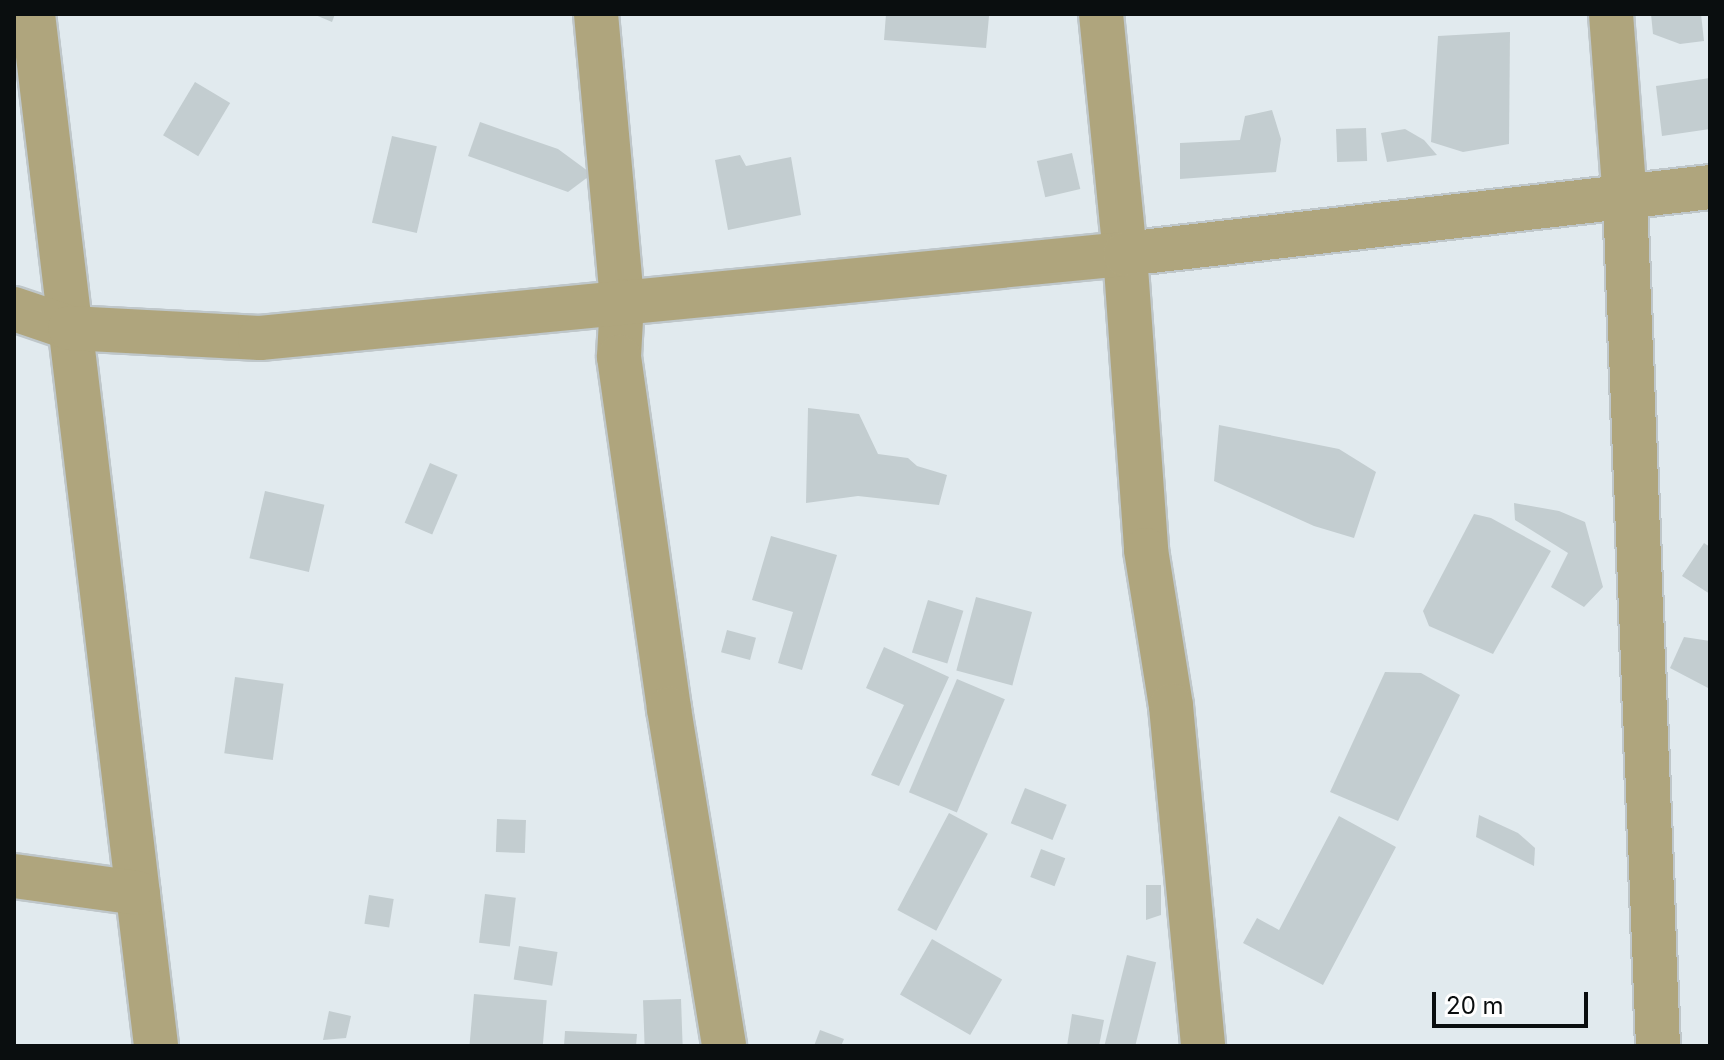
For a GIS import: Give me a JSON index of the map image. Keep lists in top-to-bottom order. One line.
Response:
{"scale_bar":"20 m"}
